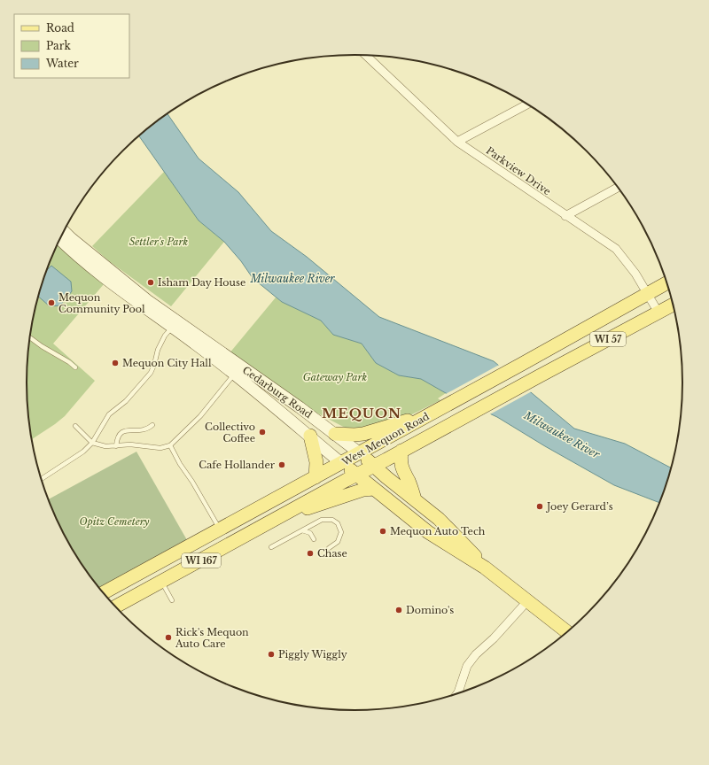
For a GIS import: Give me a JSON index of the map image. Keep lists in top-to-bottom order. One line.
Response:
{"streets":{"main road":["WI 57","Cedarburg Road","West Mequon Road","WI 167"],"street":["Parkview Drive"]},"crossings":[["Parkview Drive","West Mequon Road"],["Cedarburg Road","West Mequon Road"]],"districts":["MEQUON"],"water":["Milwaukee River"],"parks":["Settler's Park","Gateway Park","Opitz Cemetery"],"places":["Isham Day House","Mequon Community Pool","Mequon City Hall","Collectivo Coffee","Cafe Hollander","Joey Gerard’s","Mequon Auto Tech","Chase","Domino's","Rick's Mequon Auto Care","Piggly Wiggly"],"legend":["Road","Park","Water"]}
